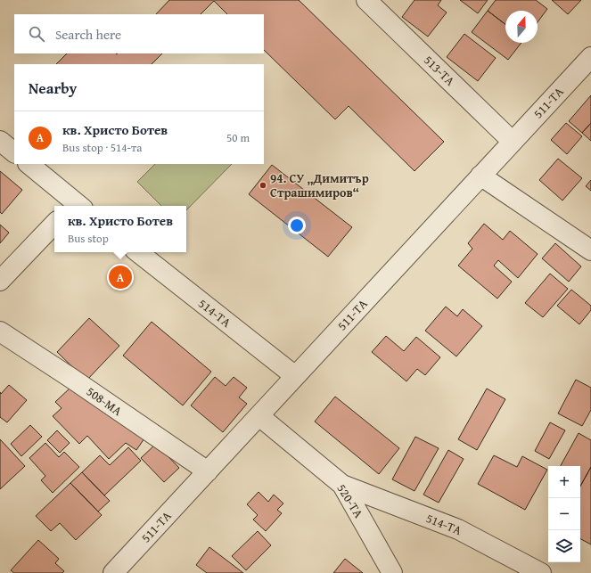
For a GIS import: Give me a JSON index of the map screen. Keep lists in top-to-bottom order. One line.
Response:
{"streets":{"street":["513-ТА","511-ТА","514-ТА","508-МА","520-ТА"]},"crossings":[["513-ТА","511-ТА"],["511-ТА","514-ТА"],["511-ТА","508-МА"],["511-ТА","520-ТА"],["514-ТА","520-ТА"]],"places":["94. СУ „Димитър Страшимиров“"],"north":"top","page":{"search":"Search here","heading":"Nearby","list":[{"mark":"A","name":"кв. Христо Ботев","note":"Bus stop · 514-та","value":"50 m"}],"popup":["кв. Христо Ботев","Bus stop"],"pins":"A","map_buttons":["+","−"]}}
